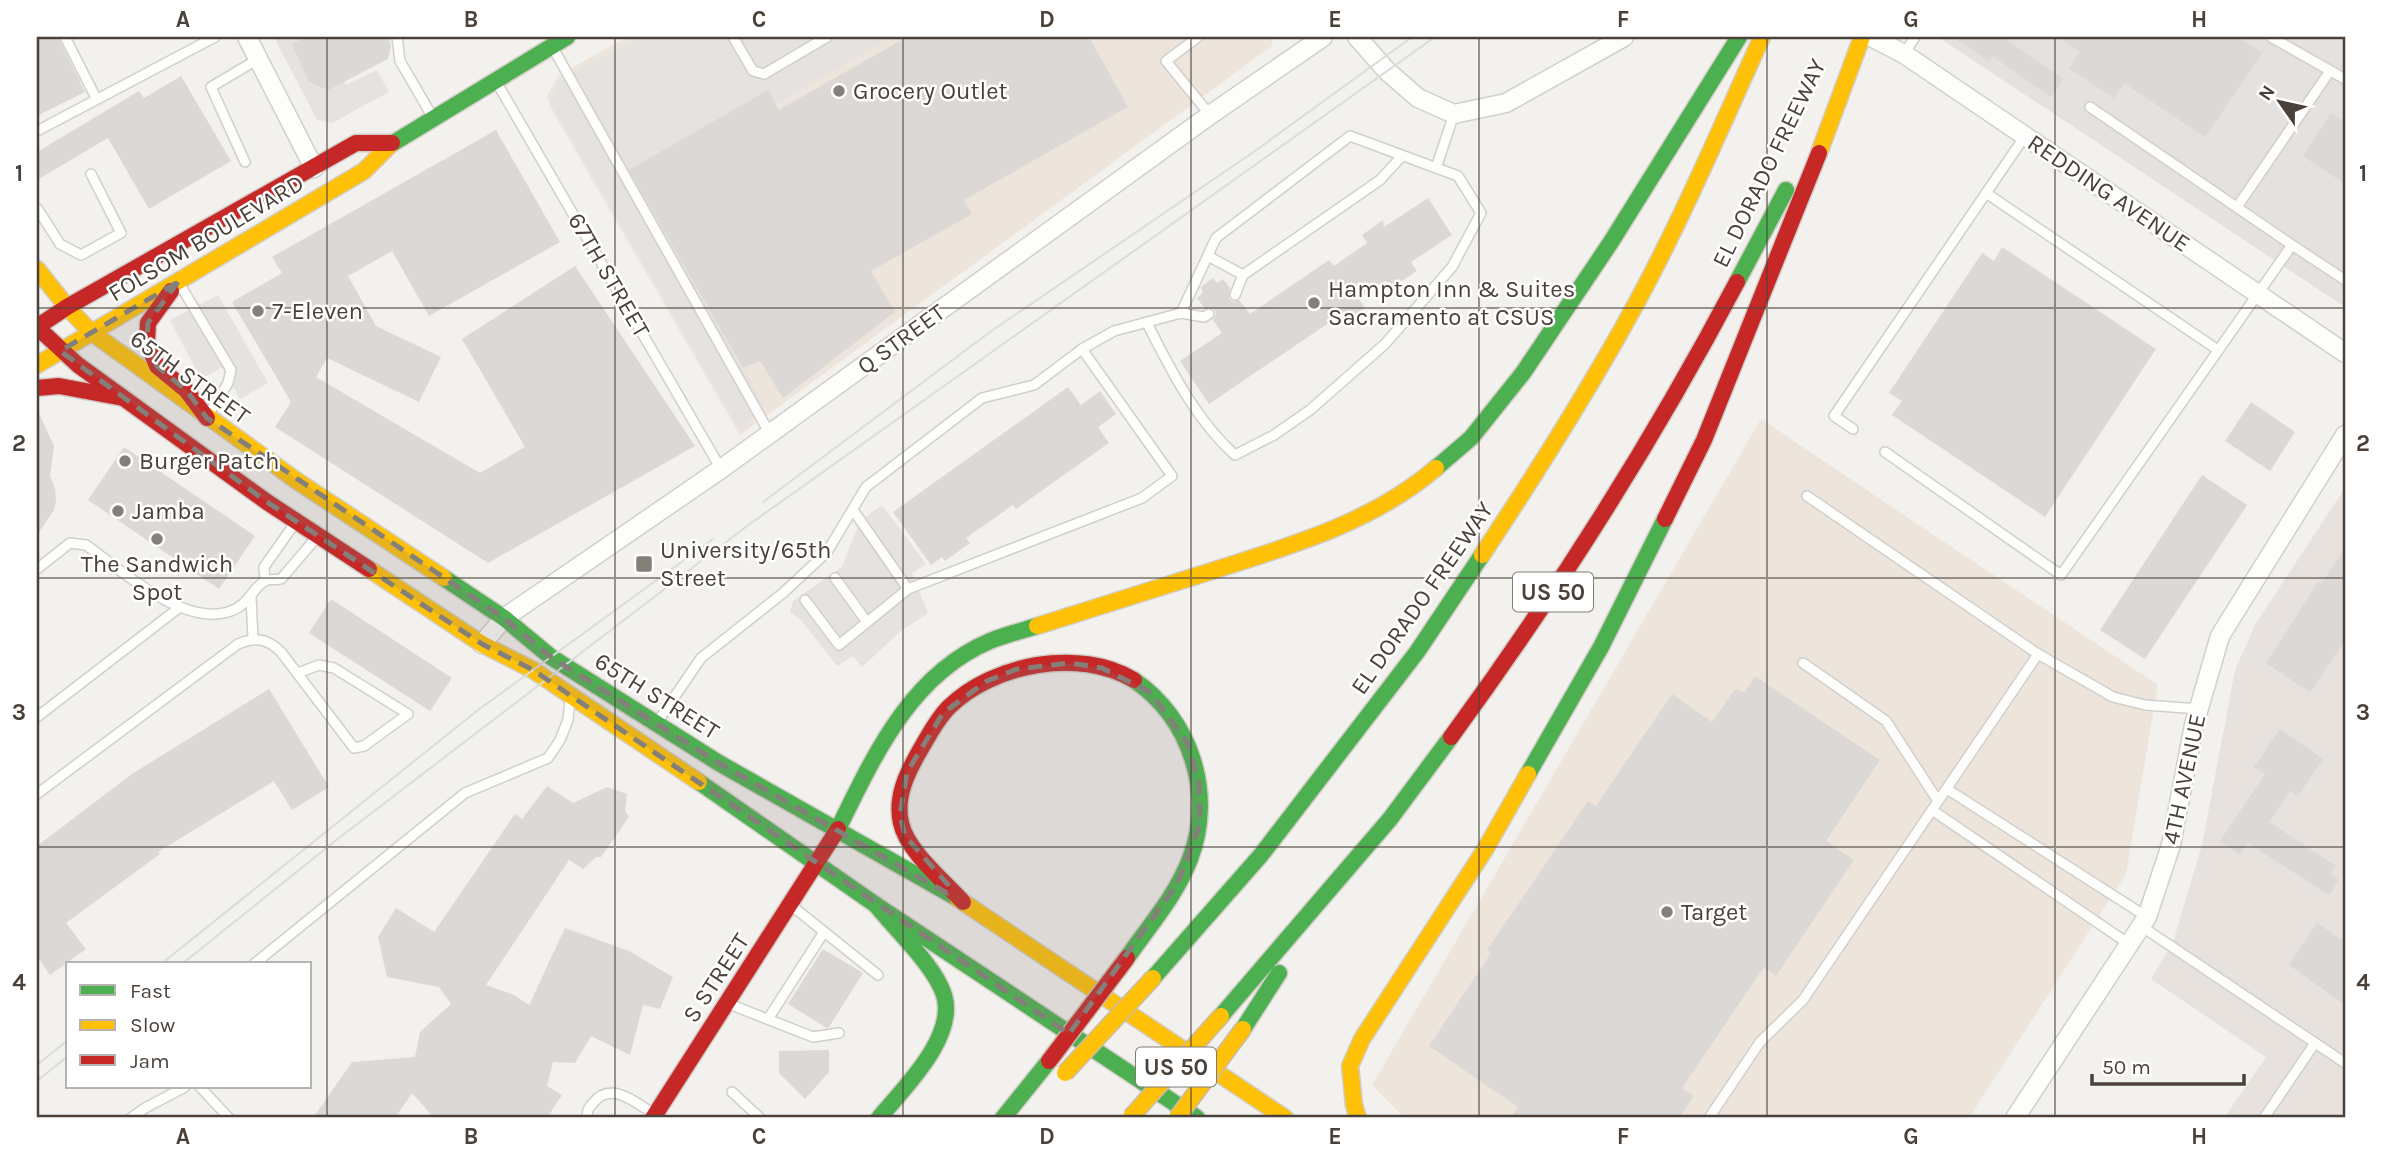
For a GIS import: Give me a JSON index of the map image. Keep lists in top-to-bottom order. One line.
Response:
{"streets":{"main road":["EL DORADO FREEWAY","FOLSOM BOULEVARD","65TH STREET","US 50","S STREET"],"street":["REDDING AVENUE","Q STREET","4TH AVENUE"],"lane":["67TH STREET"]},"crossings":[["FOLSOM BOULEVARD","67TH STREET"],["FOLSOM BOULEVARD","65TH STREET"],["67TH STREET","Q STREET"],["Q STREET","65TH STREET"],["65TH STREET","S STREET"]],"places":{"other":["Grocery Outlet","Hampton Inn & Suites Sacramento at CSUS","7-Eleven","Burger Patch","Jamba","The Sandwich Spot","Target"],"transit":["University/65th Street"]},"legend":["Fast","Slow","Jam"],"scale_bar":"50 m","north":"top left","grid":{"columns":["A","B","C","D","E","F","G","H"],"rows":["1","2","3","4"]}}
